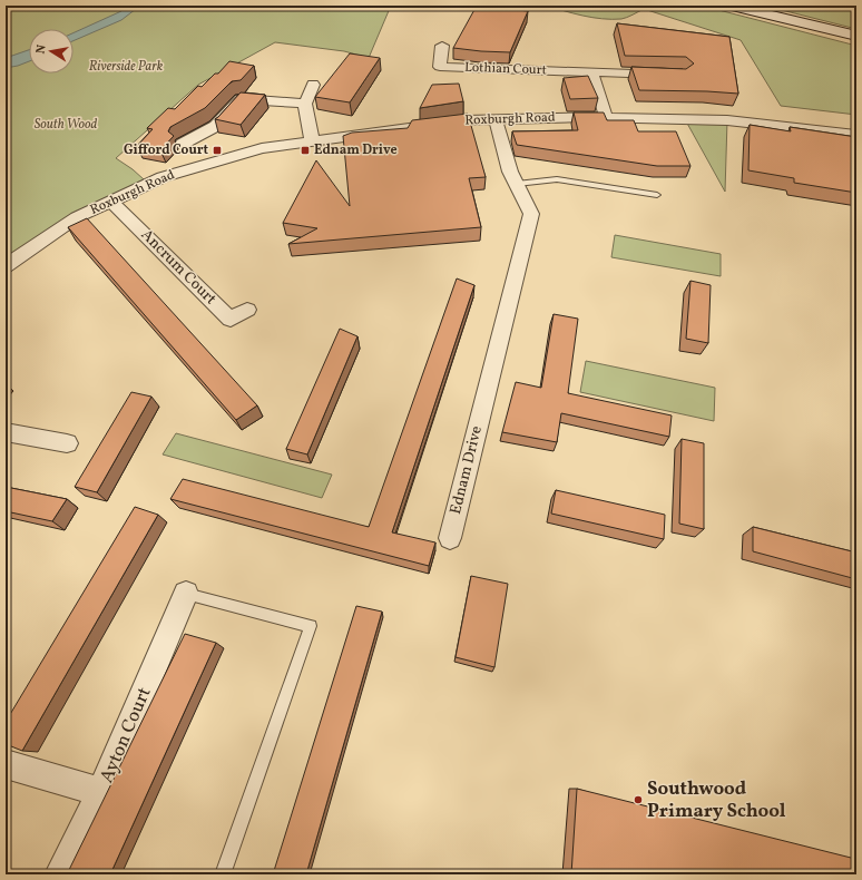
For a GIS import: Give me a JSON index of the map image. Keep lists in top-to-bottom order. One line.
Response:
{"streets":{"street":["Lothian Court","Roxburgh Road","Ancrum Court","Ednam Drive","Ayton Court"]},"crossings":[["Roxburgh Road","Ancrum Court"],["Roxburgh Road","Ednam Drive"]],"parks":["Riverside Park","South Wood"],"places":{"transit":["Gifford Court","Ednam Drive"],"other":["Southwood Primary School"]},"north":"left"}
